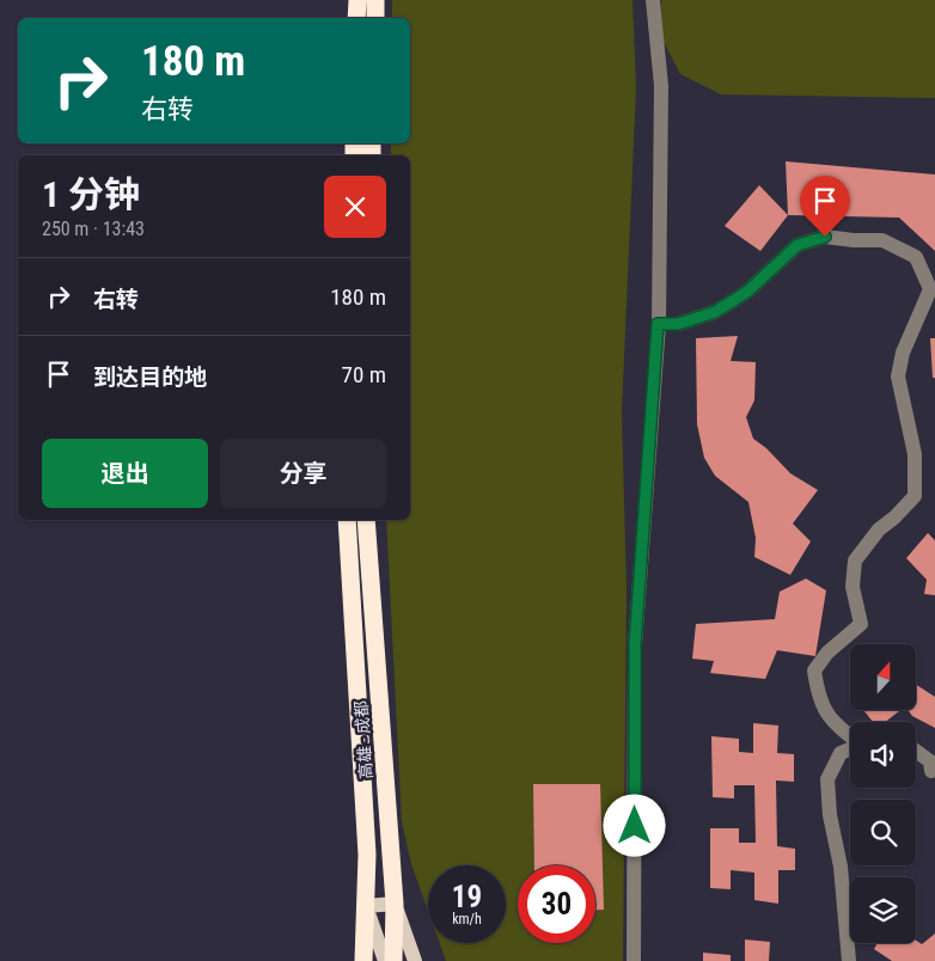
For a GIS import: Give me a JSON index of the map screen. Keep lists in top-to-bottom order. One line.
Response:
{"streets":{"highway":["高雄 - 成都"]},"north":"top","page":{"turn":["180 m","右转"],"heading":["1 分钟","250 m · 13:43"],"list":[{"name":"右转","value":"180 m"},{"name":"到达目的地","value":"70 m"}],"buttons":["退出","分享"],"speed":"19 km/h","limit":"30"}}
